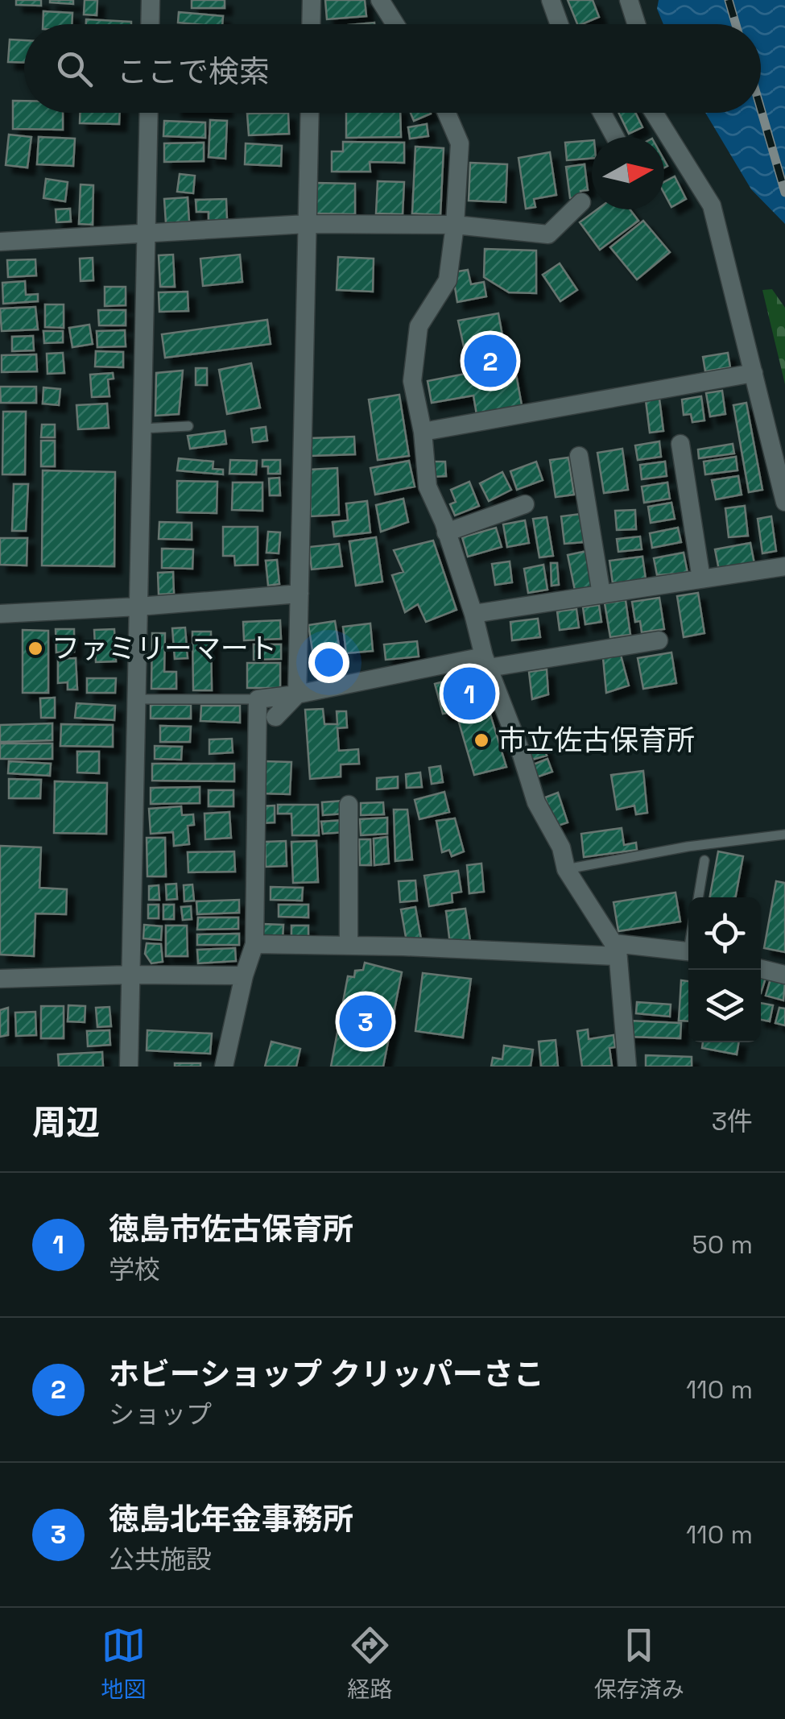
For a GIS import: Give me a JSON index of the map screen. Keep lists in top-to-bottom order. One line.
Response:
{"places":["ファミリーマート","市立佐古保育所"],"north":"right","page":{"search":"ここで検索","pins":["2","1","3"],"heading":["周辺","3件"],"list":[{"mark":"1","name":"徳島市佐古保育所","note":"学校","value":"50 m"},{"mark":"2","name":"ホビーショップ クリッパーさこ","note":"ショップ","value":"110 m"},{"mark":"3","name":"徳島北年金事務所","note":"公共施設","value":"110 m"}],"nav":["地図","経路","保存済み"]}}
